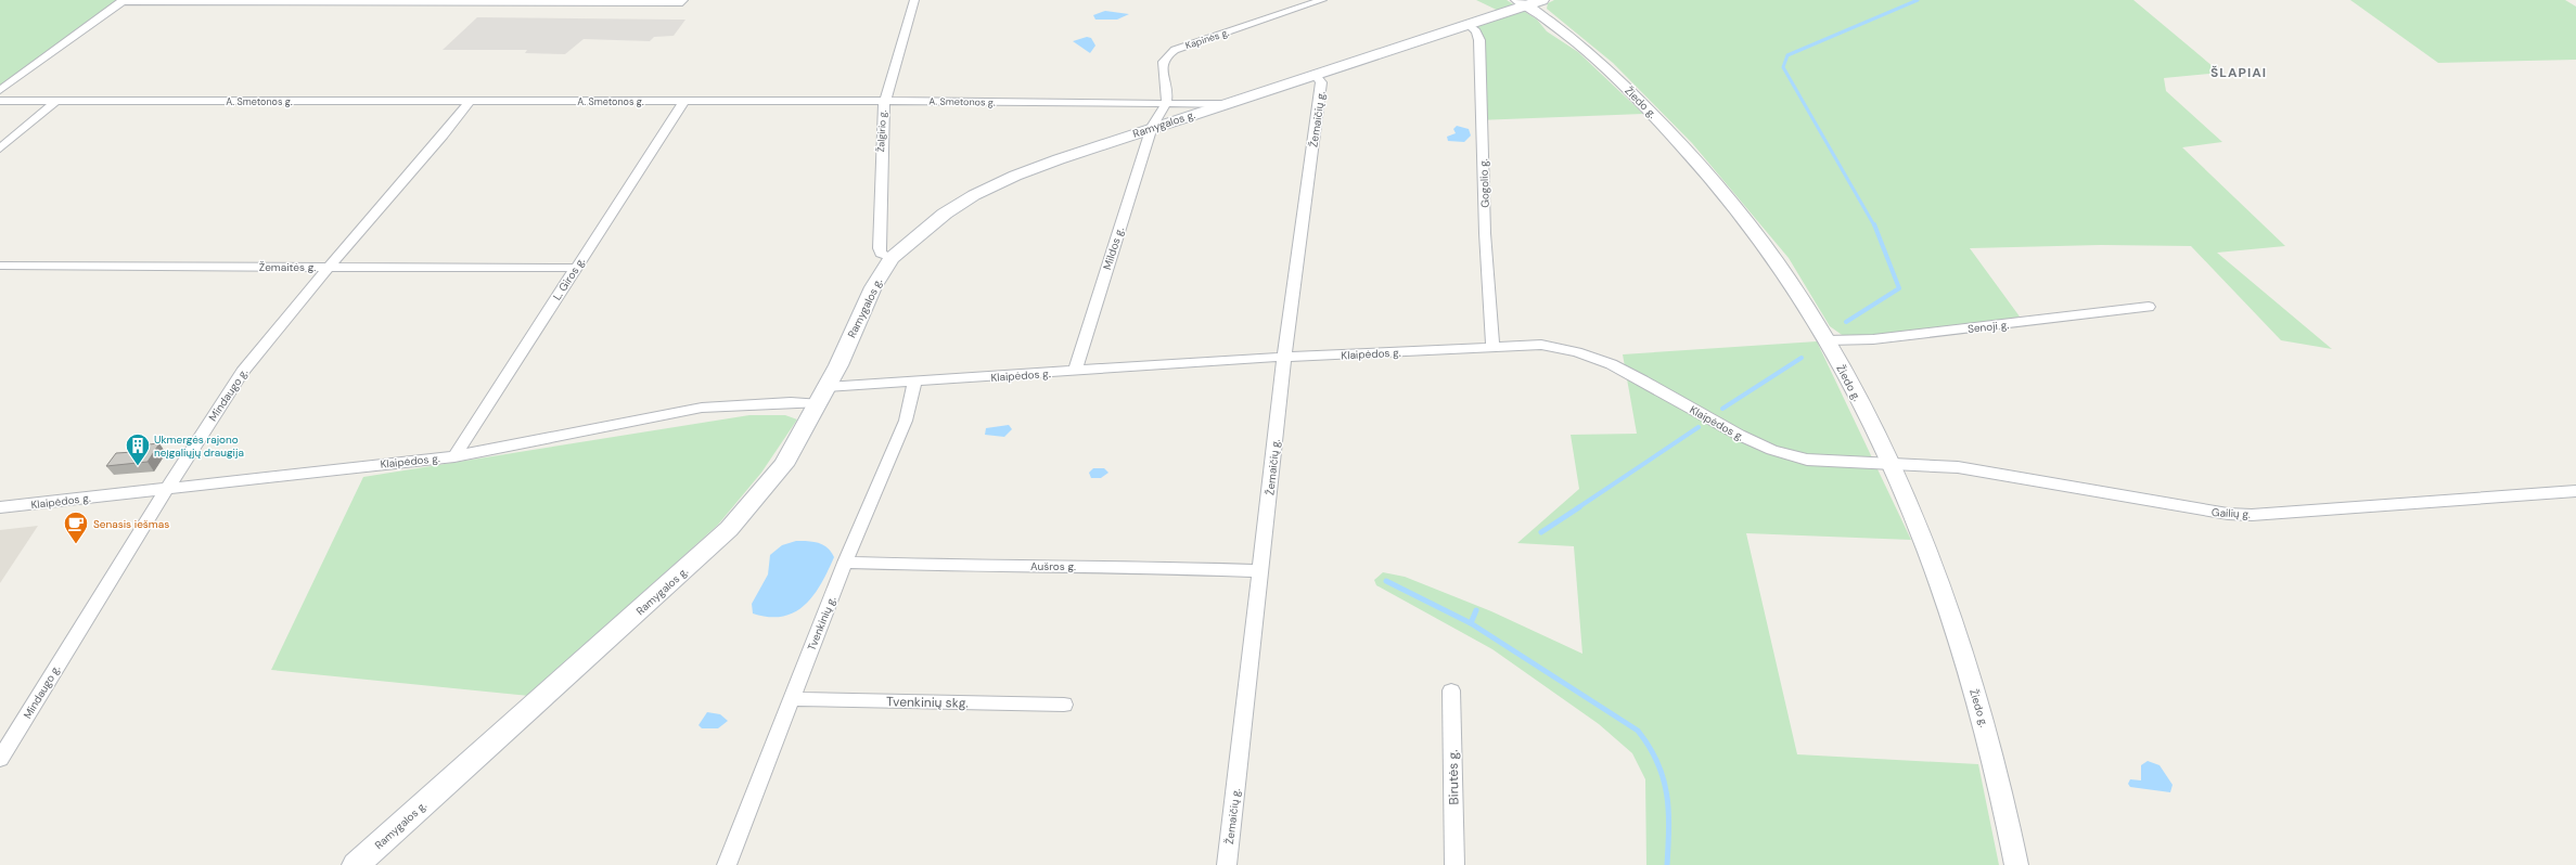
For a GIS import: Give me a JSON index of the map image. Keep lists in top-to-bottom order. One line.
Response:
{"streets":{"main road":["Ramygalos g."],"street":["Kapinės g.","A. Smetonos g.","Žiedo g.","Žemaičių g.","Žalgirio g.","Gogolio g.","Mildos g.","Žemaitės g.","L. Giros g.","Senoji g.","Klaipėdos g.","Mindaugo g.","Gailių g.","Aušros g.","Tvenkinių g.","Tvenkinių skg.","Birutės g."]},"crossings":[["Kapinės g.","A. Smetonos g."],["A. Smetonos g.","Ramygalos g."],["A. Smetonos g.","Žalgirio g."],["A. Smetonos g.","L. Giros g."],["A. Smetonos g.","Mindaugo g."],["Žiedo g.","Ramygalos g."],["Žiedo g.","Senoji g."],["Žiedo g.","Klaipėdos g."],["Žiedo g.","Gailių g."],["Žemaičių g.","Ramygalos g."],["Žemaičių g.","Klaipėdos g."],["Žemaičių g.","Aušros g."],["Ramygalos g.","Žalgirio g."],["Ramygalos g.","Gogolio g."],["Ramygalos g.","Mildos g."],["Ramygalos g.","Klaipėdos g."],["Gogolio g.","Klaipėdos g."],["Mildos g.","Klaipėdos g."],["Žemaitės g.","L. Giros g."],["Žemaitės g.","Mindaugo g."],["L. Giros g.","Klaipėdos g."],["Klaipėdos g.","Mindaugo g."],["Klaipėdos g.","Gailių g."],["Klaipėdos g.","Tvenkinių g."],["Aušros g.","Tvenkinių g."],["Tvenkinių g.","Tvenkinių skg."]],"districts":["ŠLAPIAI"],"places":{"building":["Ukmergės rajono neįgaliųjų draugija"],"cafe":["Senasis iešmas"]}}
